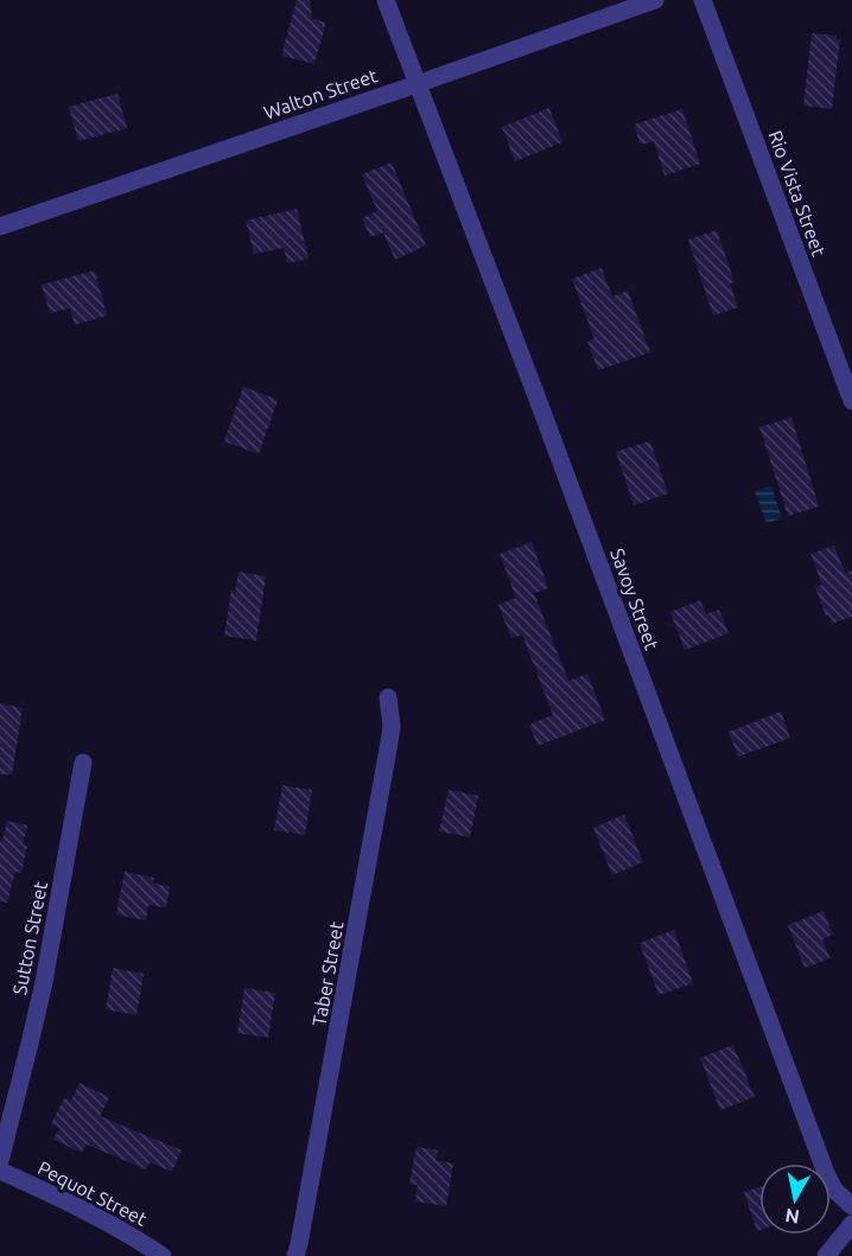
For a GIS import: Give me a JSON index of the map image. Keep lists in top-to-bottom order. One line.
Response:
{"streets":{"street":["Walton Street","Rio Vista Street","Savoy Street","Sutton Street","Taber Street","Pequot Street"]},"crossings":[["Walton Street","Savoy Street"]],"north":"bottom"}
